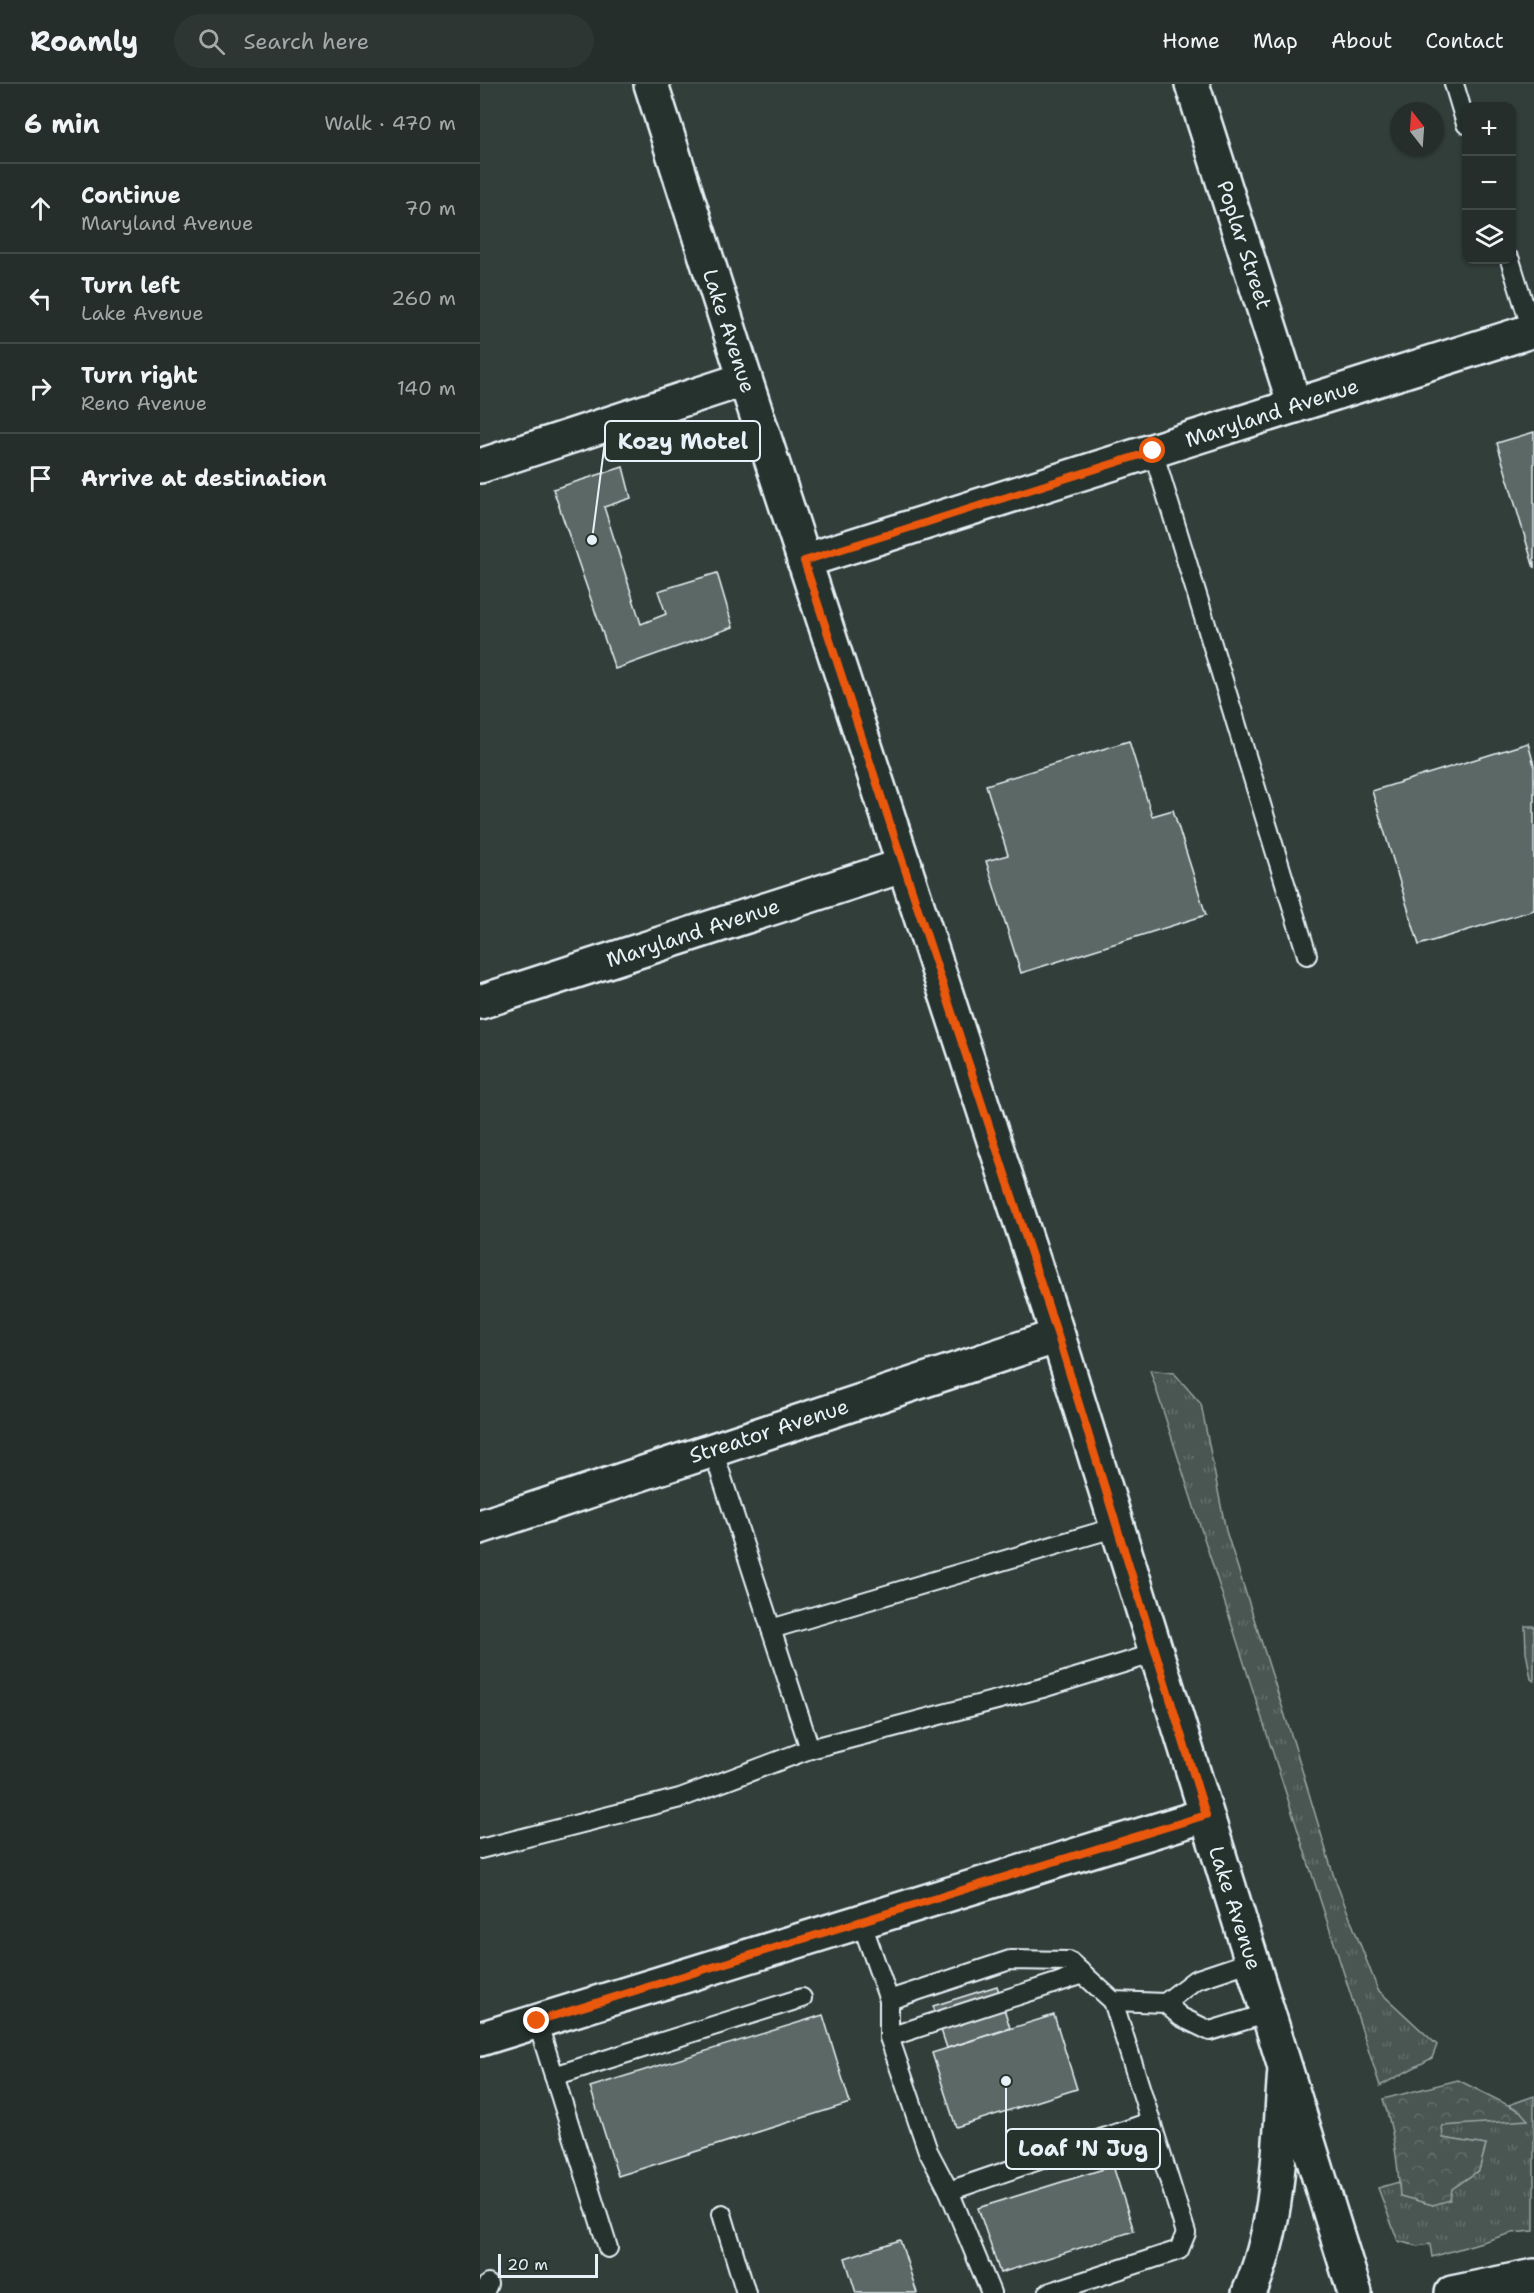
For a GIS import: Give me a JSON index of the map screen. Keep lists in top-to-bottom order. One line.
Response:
{"streets":{"street":["Poplar Street","Lake Avenue","Maryland Avenue","Streator Avenue"]},"crossings":[["Poplar Street","Maryland Avenue"],["Lake Avenue","Maryland Avenue"],["Lake Avenue","Streator Avenue"]],"places":["Kozy Motel","Loaf 'N Jug"],"scale_bar":"20 m","north":"top","page":{"header":"Roamly","search":"Search here","nav":["Home","Map","About","Contact"],"heading":["6 min","Walk · 470 m"],"map_buttons":["+","−"],"list":[["Continue","Maryland Avenue","70 m"],["Turn left","Lake Avenue","260 m"],["Turn right","Reno Avenue","140 m"],"Arrive at destination"],"scale":"20 m"}}
